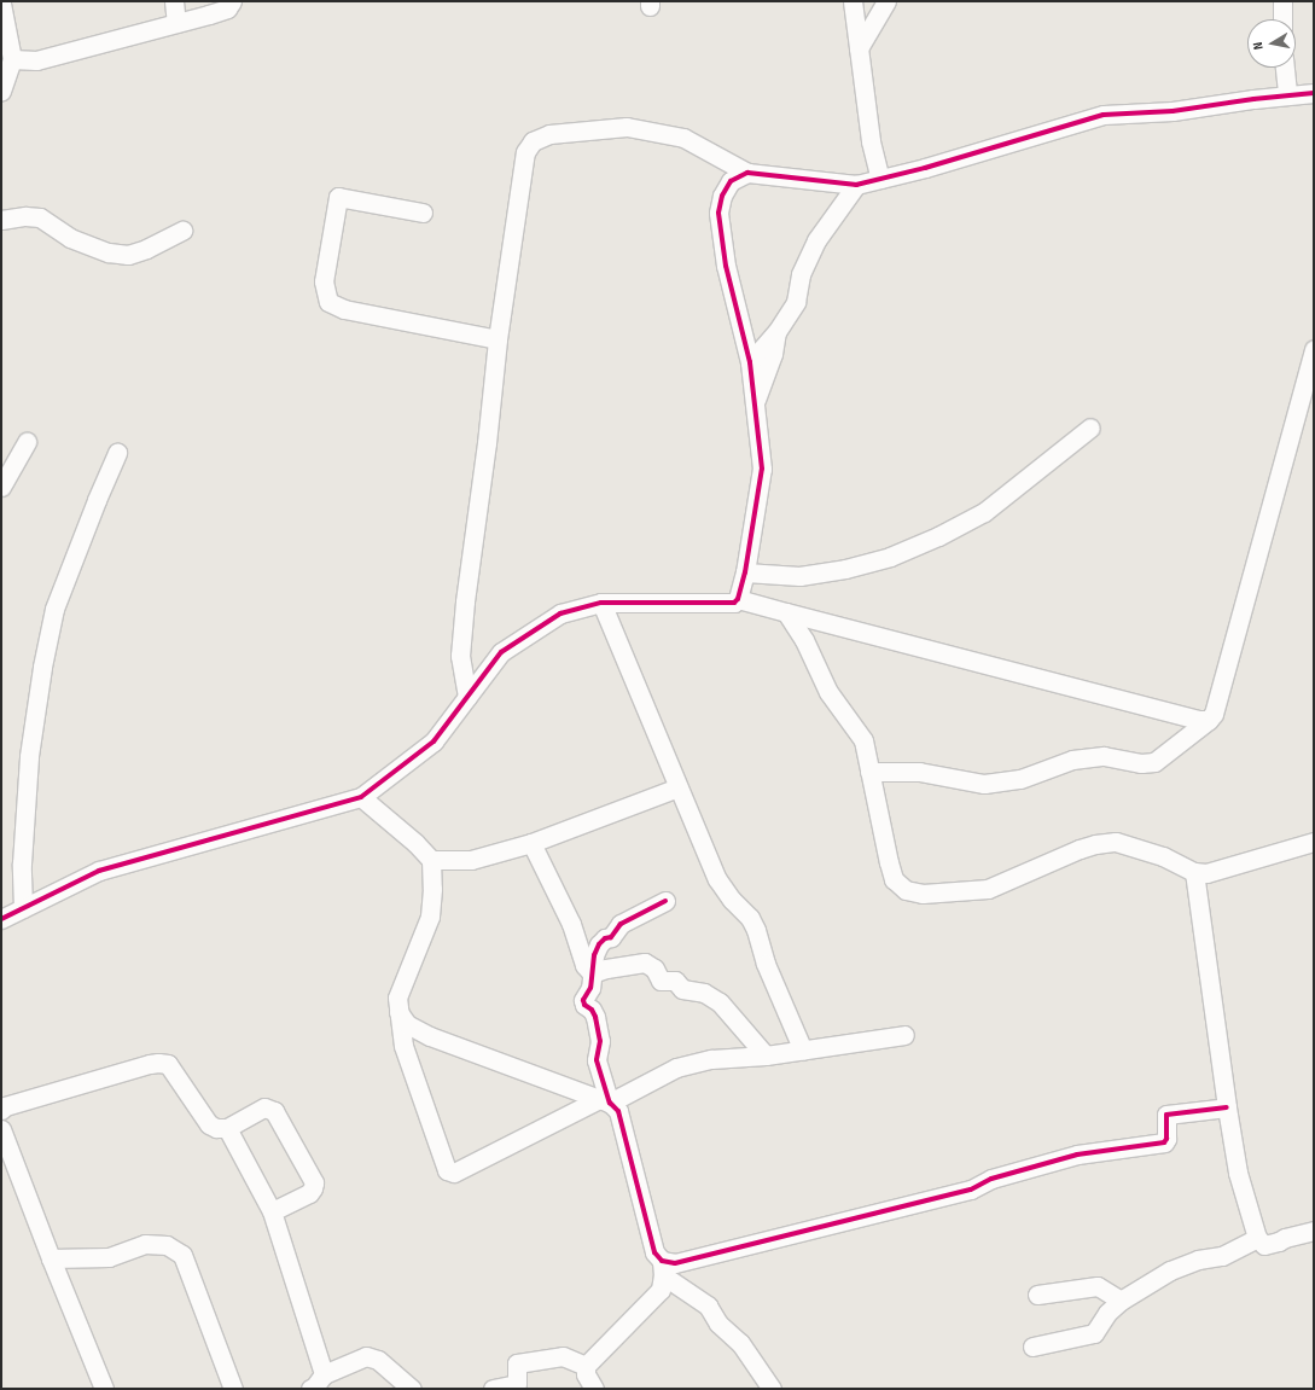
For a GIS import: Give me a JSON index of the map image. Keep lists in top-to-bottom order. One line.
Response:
{"north":"left"}
